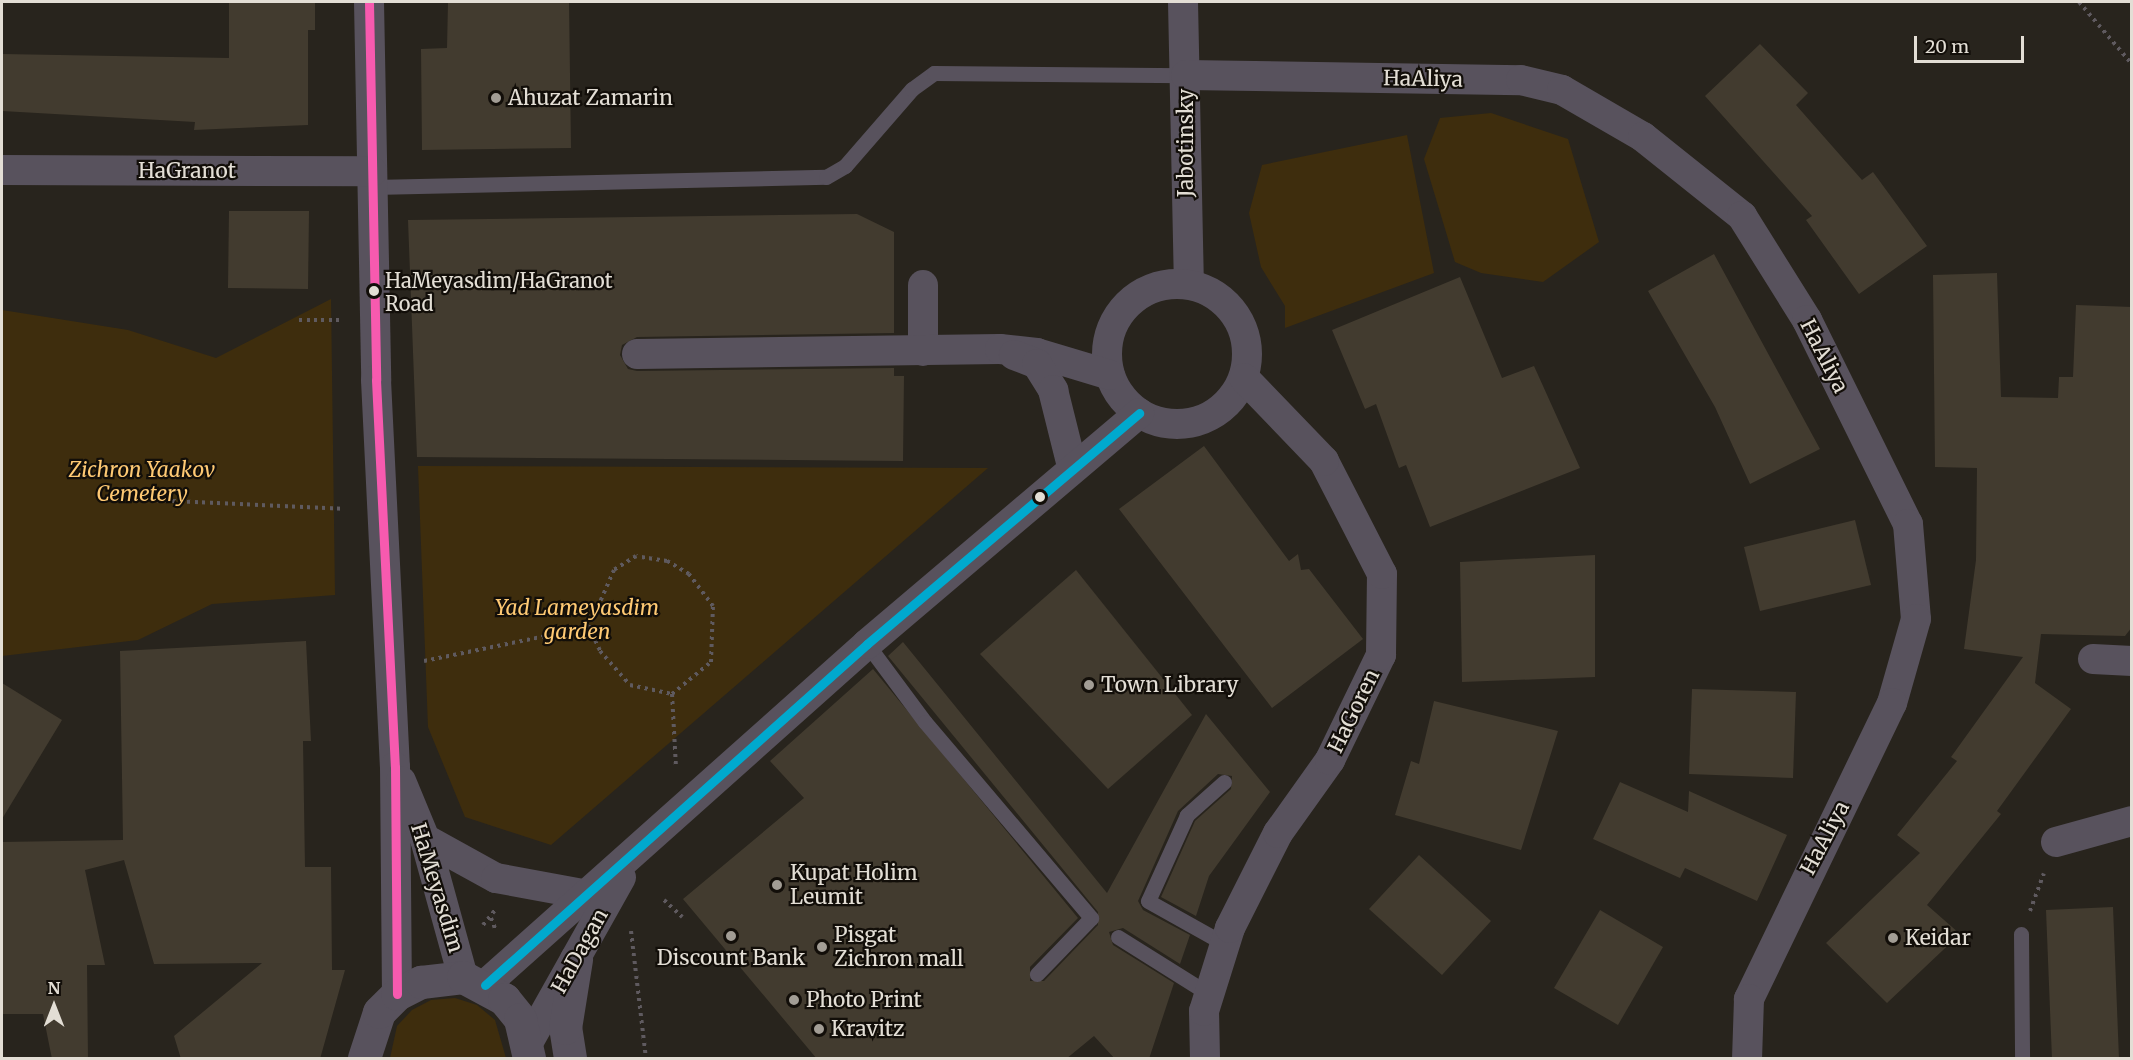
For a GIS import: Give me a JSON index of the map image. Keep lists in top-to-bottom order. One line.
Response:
{"streets":{"street":["HaAliya","Jabotinsky","HaGranot","HaGoren","HaMeyasdim","HaDagan"]},"crossings":[["HaAliya","Jabotinsky"],["Jabotinsky","HaGoren"],["Jabotinsky","HaDagan"],["HaGranot","HaMeyasdim"],["HaGoren","HaDagan"],["HaMeyasdim","HaDagan"]],"parks":["Zichron Yaakov Cemetery","Yad Lameyasdim garden"],"places":["Ahuzat Zamarin","HaMeyasdim/HaGranot Road","Town Library","Kupat Holim Leumit","Discount Bank","Keidar","Pisgat Zichron mall","Photo Print","Kravitz"],"scale_bar":"20 m","north":"top"}
